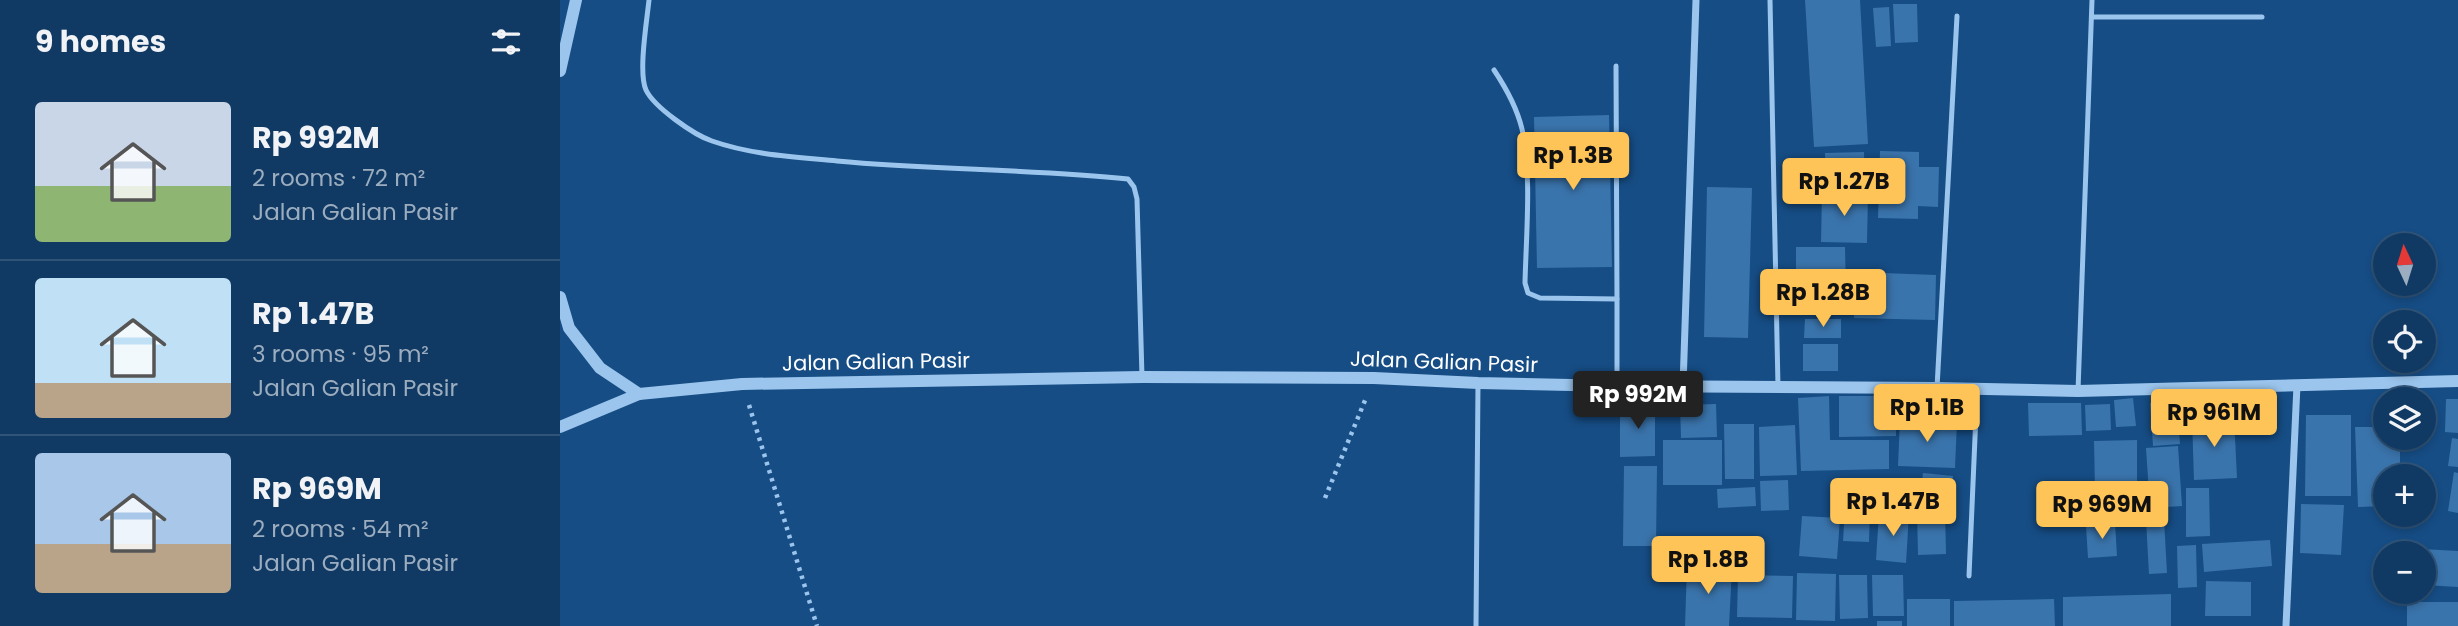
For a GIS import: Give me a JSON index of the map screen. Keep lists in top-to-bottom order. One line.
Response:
{"streets":{"street":["Jalan Galian Pasir"]},"north":"top","page":{"heading":"9 homes","list":[{"name":"Rp 992M","note":"2 rooms · 72 m² · Jalan Galian Pasir"},{"name":"Rp 1.47B","note":"3 rooms · 95 m² · Jalan Galian Pasir"},{"name":"Rp 969M","note":"2 rooms · 54 m² · Jalan Galian Pasir"}],"price":["Rp 1.3B","Rp 1.27B","Rp 1.28B","Rp 992M","Rp 1.1B","Rp 961M","Rp 1.47B","Rp 969M","Rp 1.8B"],"map_buttons":["+","−"]}}
